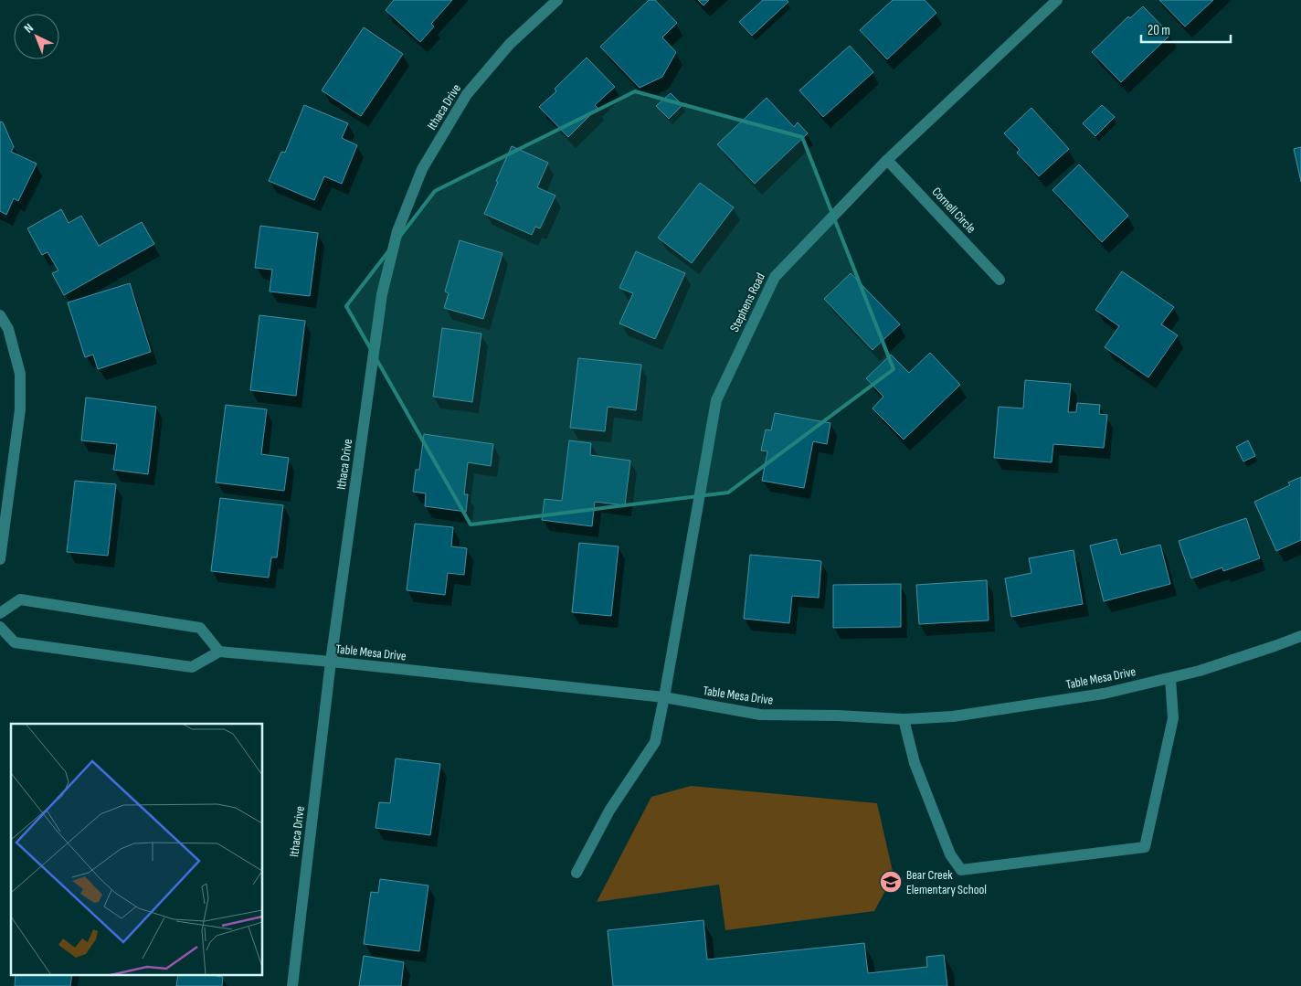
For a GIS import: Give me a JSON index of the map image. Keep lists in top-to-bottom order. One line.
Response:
{"streets":{"street":["Ithaca Drive","Cornell Circle","Stephens Road","Table Mesa Drive"]},"crossings":[["Ithaca Drive","Table Mesa Drive"],["Cornell Circle","Stephens Road"],["Stephens Road","Table Mesa Drive"]],"places":{"school or university":["Bear Creek Elementary School"]},"scale_bar":"20 m","north":"top left"}
